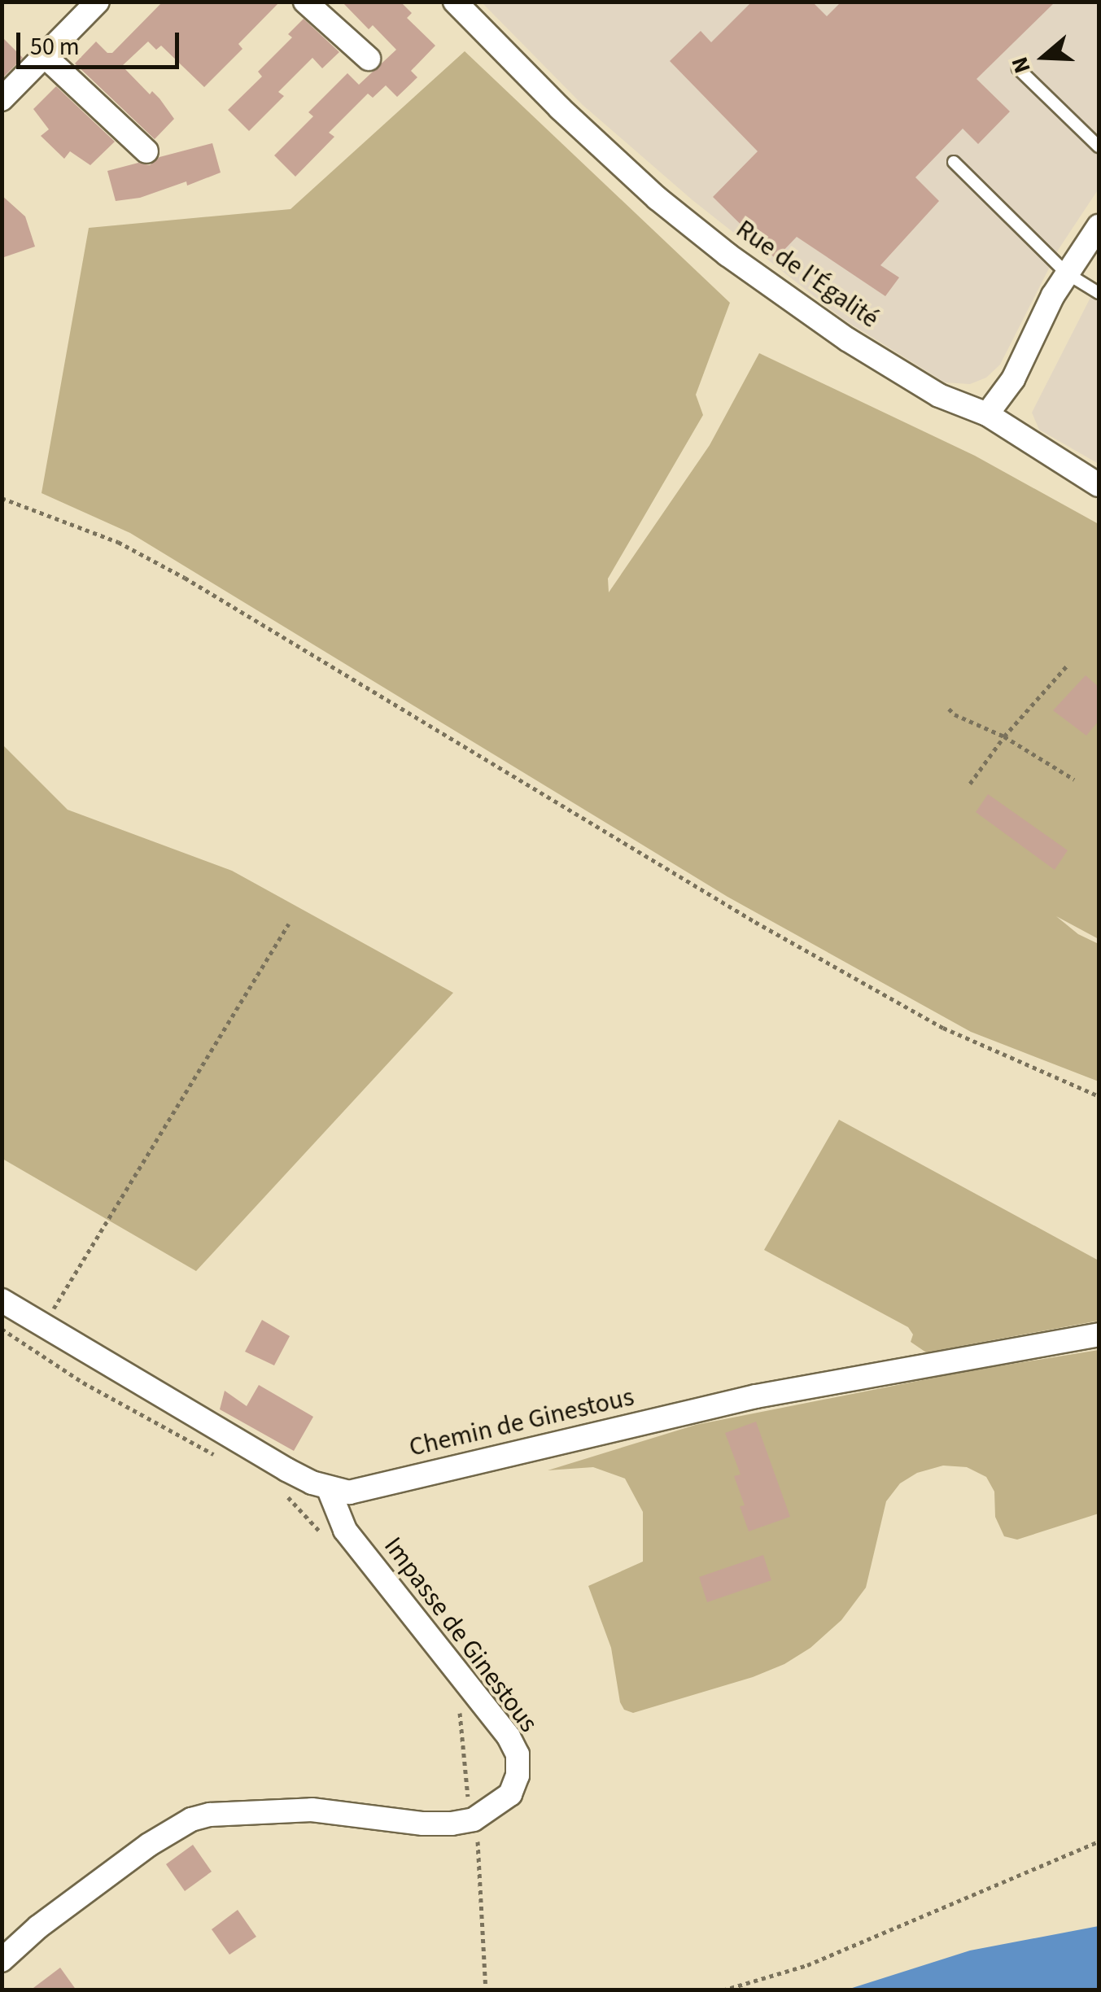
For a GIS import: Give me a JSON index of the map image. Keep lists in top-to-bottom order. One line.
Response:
{"streets":{"street":["Rue de l'Égalité","Chemin de Ginestous","Impasse de Ginestous"]},"crossings":[["Chemin de Ginestous","Impasse de Ginestous"]],"scale_bar":"50 m","north":"left"}
